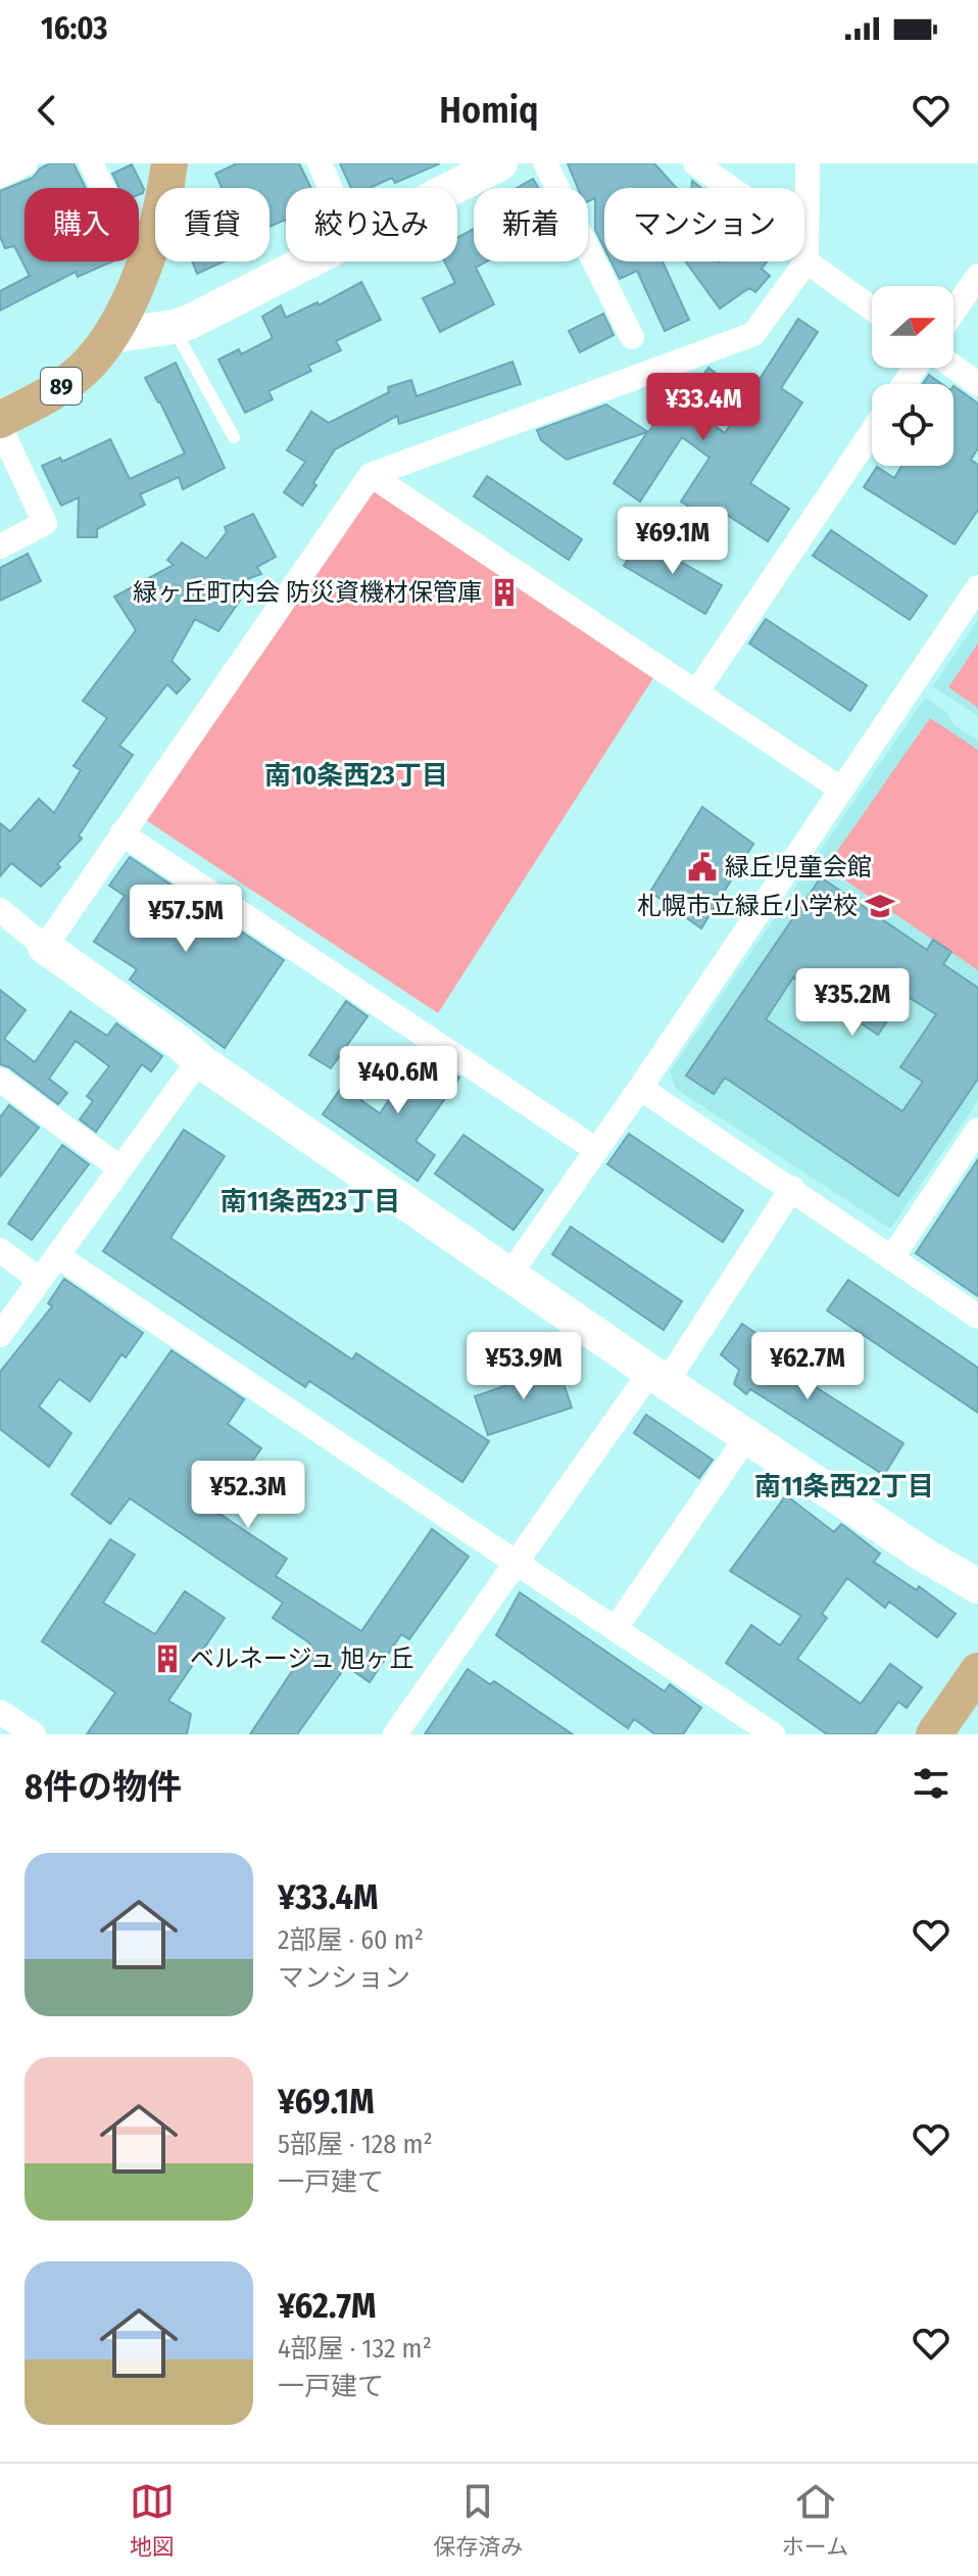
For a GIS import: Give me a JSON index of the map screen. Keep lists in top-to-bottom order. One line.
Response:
{"streets":{"main road":["89"]},"districts":["南10条西23丁目","南11条西23丁目","南11条西22丁目"],"places":{"building":["緑ヶ丘町内会 防災資機材保管庫","ベルネージュ 旭ヶ丘"],"public building":["緑丘児童会館"],"school or university":["札幌市立緑丘小学校"]},"north":"right","page":{"status":"16:03","header":"Homiq","chip":["購入","賃貸","絞り込み","新着","マンション"],"price":["¥33.4M","¥69.1M","¥57.5M","¥35.2M","¥40.6M","¥53.9M","¥62.7M","¥52.3M"],"heading":"8件の物件","list":[{"name":"¥33.4M","note":"2部屋 · 60 m² · マンション"},{"name":"¥69.1M","note":"5部屋 · 128 m² · 一戸建て"},{"name":"¥62.7M","note":"4部屋 · 132 m² · 一戸建て"}],"tabs":["地図","保存済み","ホーム"]}}
